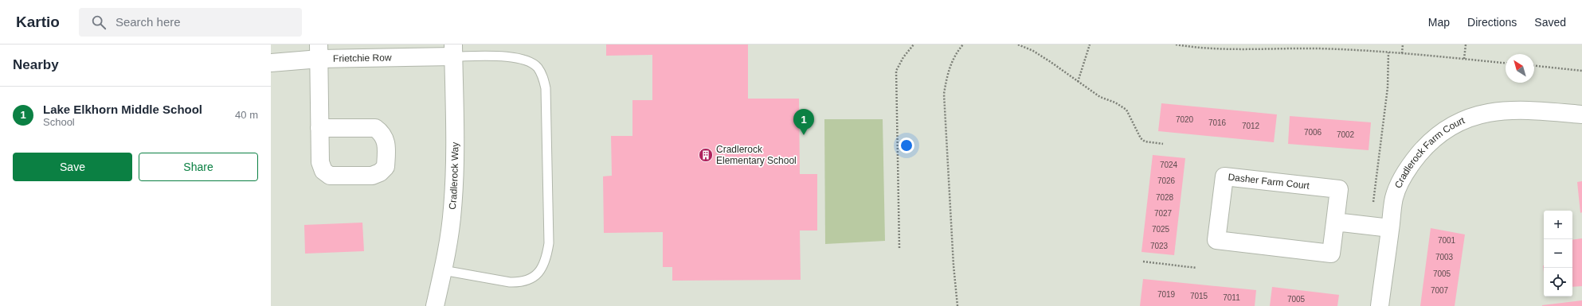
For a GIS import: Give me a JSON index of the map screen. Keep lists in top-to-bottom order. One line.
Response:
{"streets":{"street":["Frietchie Row","Cradlerock Farm Court","Cradlerock Way","Dasher Farm Court"]},"crossings":[["Frietchie Row","Cradlerock Way"]],"places":{"building":["Cradlerock Elementary School"]},"house_numbers":["7020","7016","7012","7006","7002","7024","7026","7028","7027","7025","7001","7023","7003","7005","7007","7019","7015","7011","7005"],"north":"top left","page":{"header":"Kartio","search":"Search here","nav":["Map","Directions","Saved"],"heading":"Nearby","list":[{"mark":"1","name":"Lake Elkhorn Middle School","note":"School","value":"40 m"}],"pins":"1","buttons":["Save","Share"],"map_buttons":["+","−"]}}
